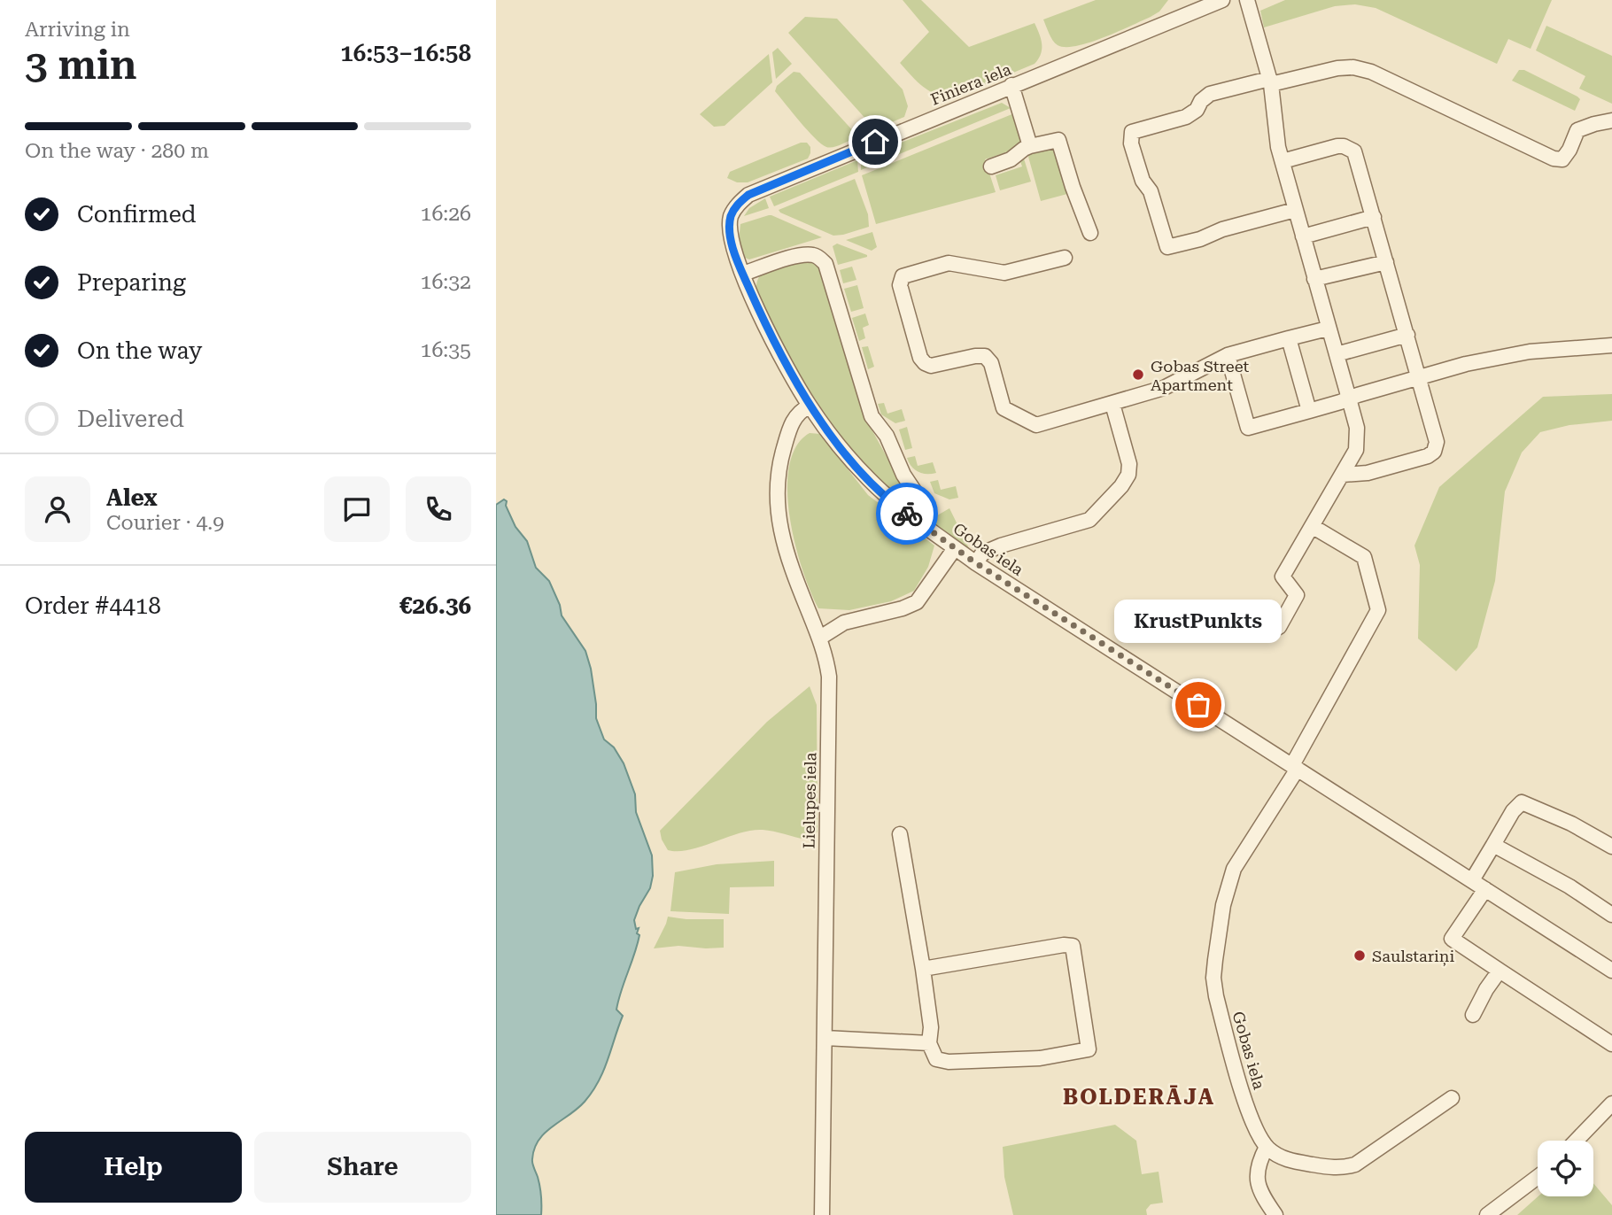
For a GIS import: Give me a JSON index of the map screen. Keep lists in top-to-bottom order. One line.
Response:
{"streets":{"street":["Finiera iela","Gobas iela","Lielupes iela"]},"crossings":[["Finiera iela","Gobas iela"],["Gobas iela","Lielupes iela"]],"districts":["BOLDERĀJA"],"places":["Gobas Street Apartment","KrustPunkts","Saulstariņi"],"page":{"heading":["3 min","Arriving in","16:53–16:58"],"panel":["Alex","Courier · 4.9","Order #4418","€26.36"],"bar":"On the way · 280 m","list":[["Confirmed","16:26"],["Preparing","16:32"],["On the way","16:35"],"Delivered"],"bubble":"KrustPunkts","buttons":["Help","Share"]}}
